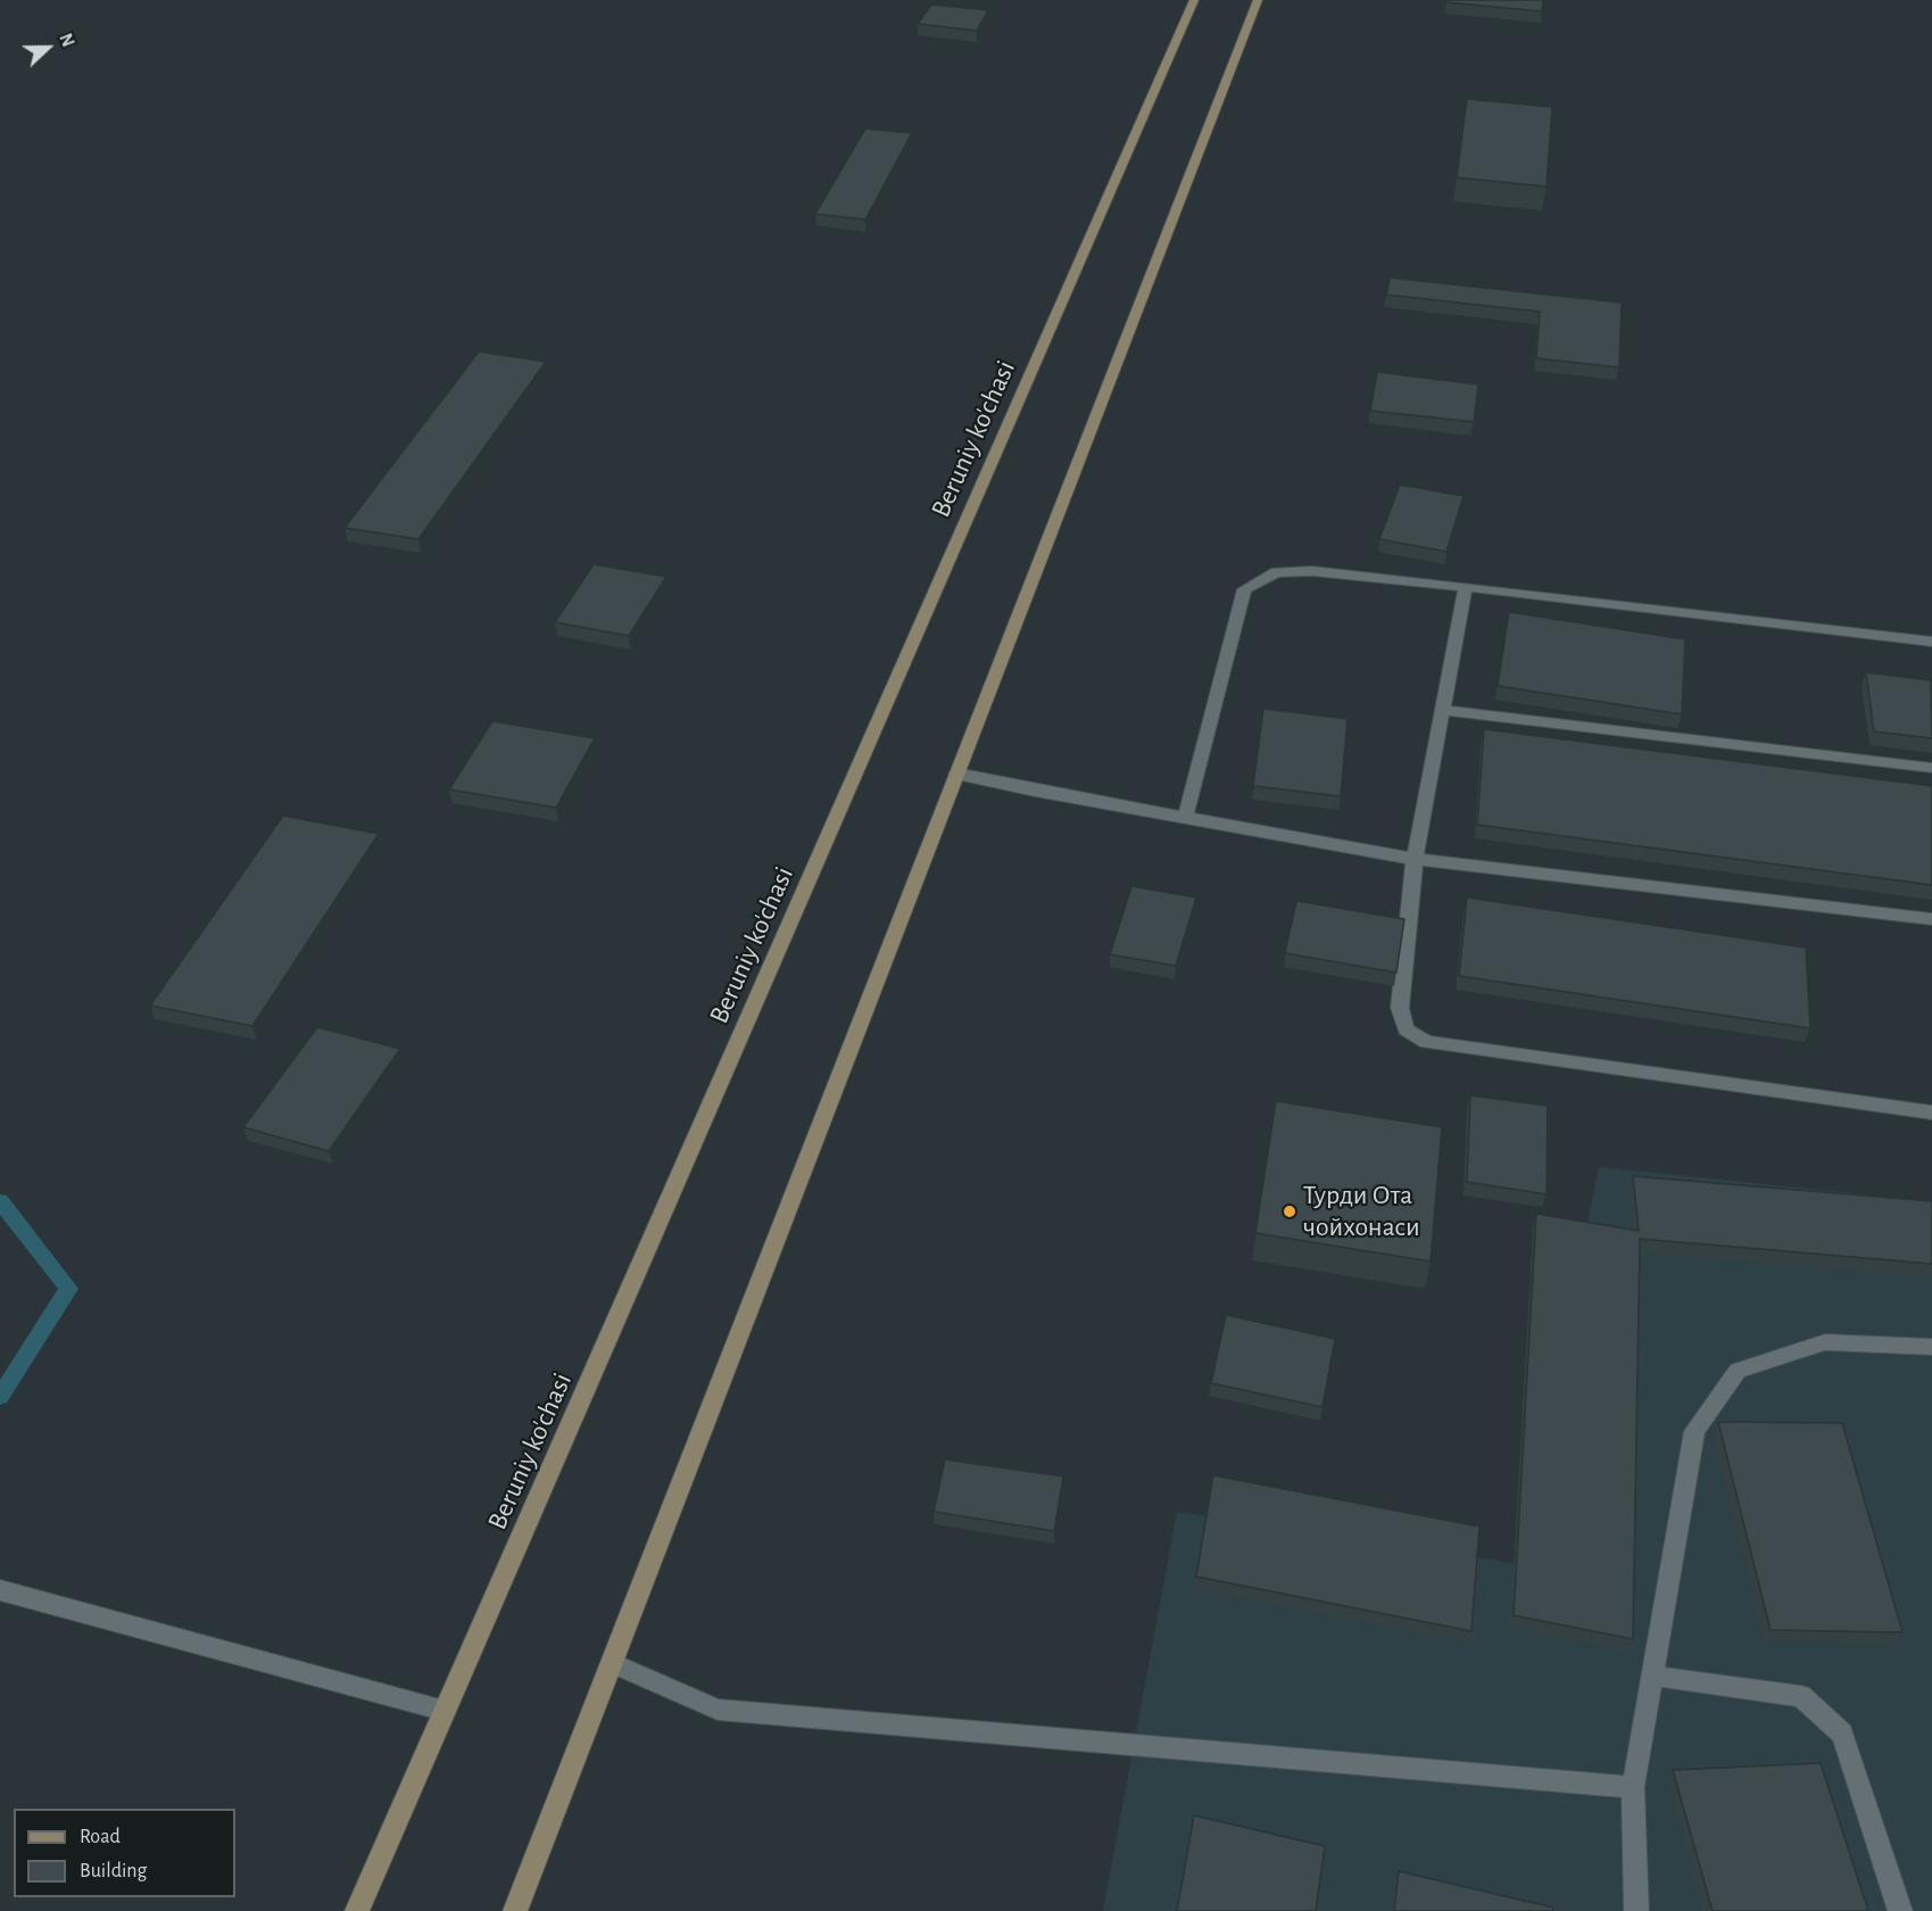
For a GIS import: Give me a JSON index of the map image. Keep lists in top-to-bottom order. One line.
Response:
{"streets":{"main road":["Beruniy ko'chasi"]},"places":["Турди Ота чойхонаси"],"legend":["Road","Building"],"north":"right"}
